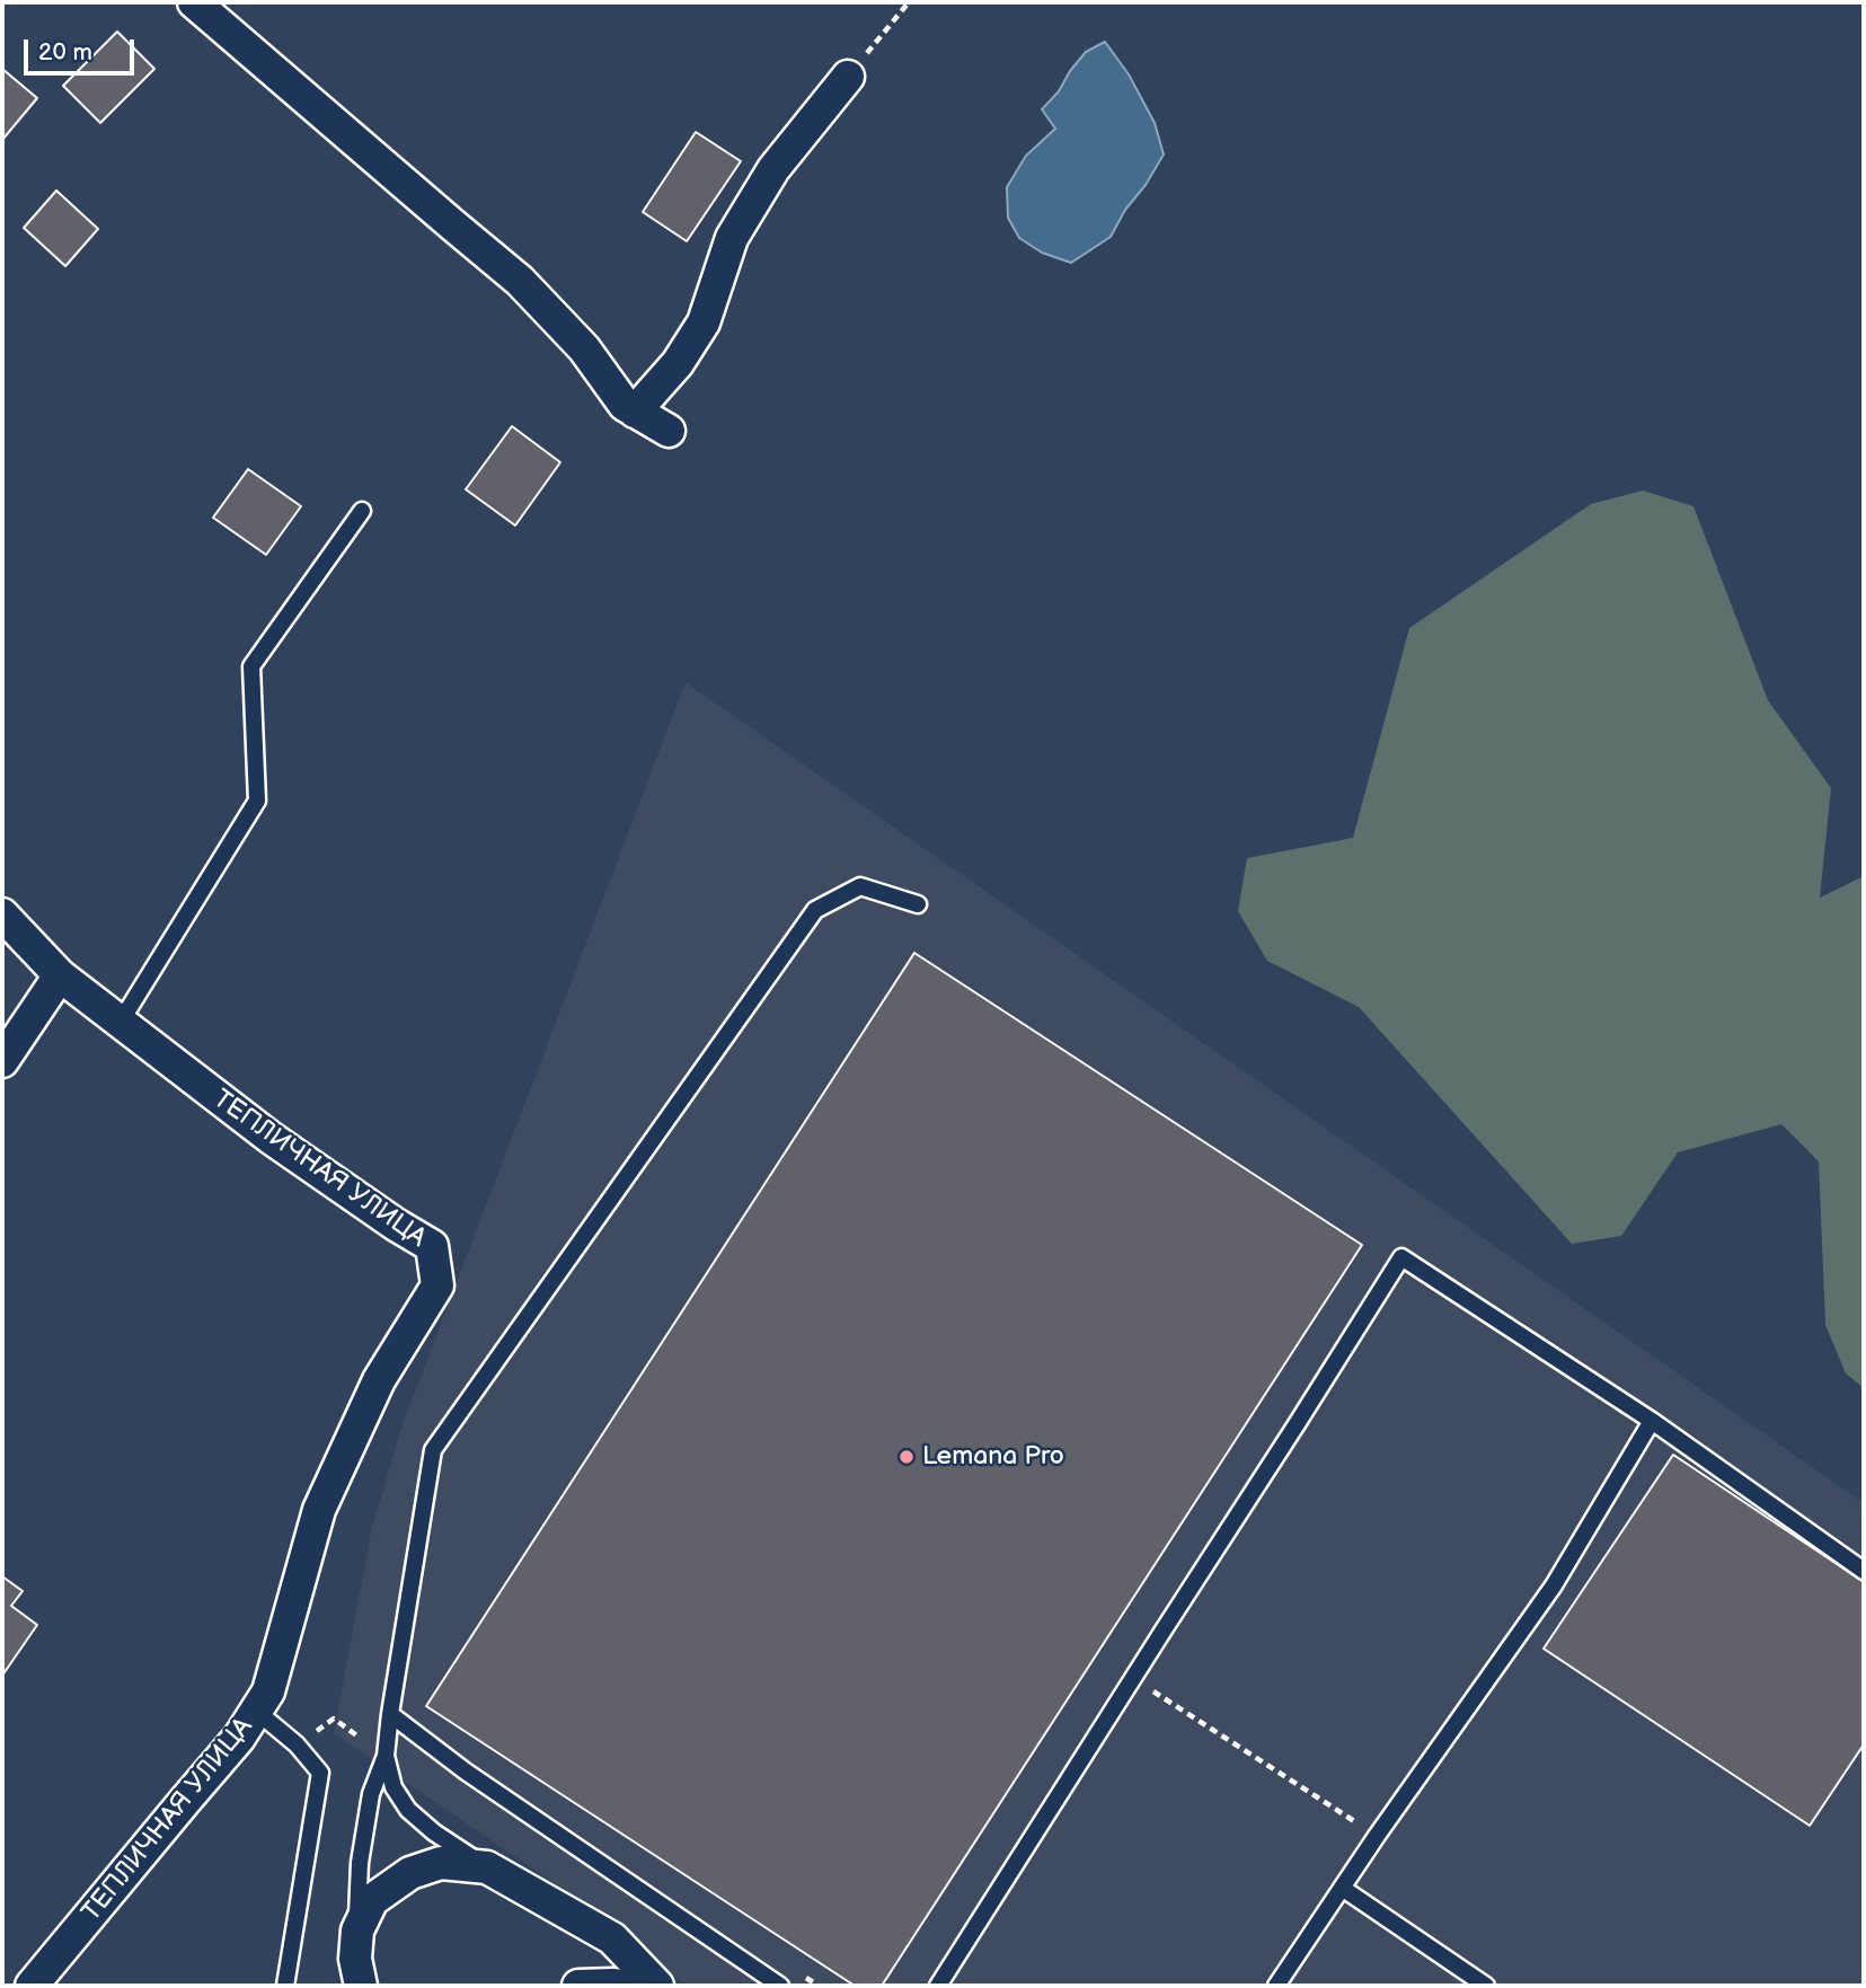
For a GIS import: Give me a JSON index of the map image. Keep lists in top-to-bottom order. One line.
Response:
{"streets":{"street":["ТЕПЛИЧНАЯ УЛИЦА"]},"places":["Lemana Pro"],"scale_bar":"20 m"}
